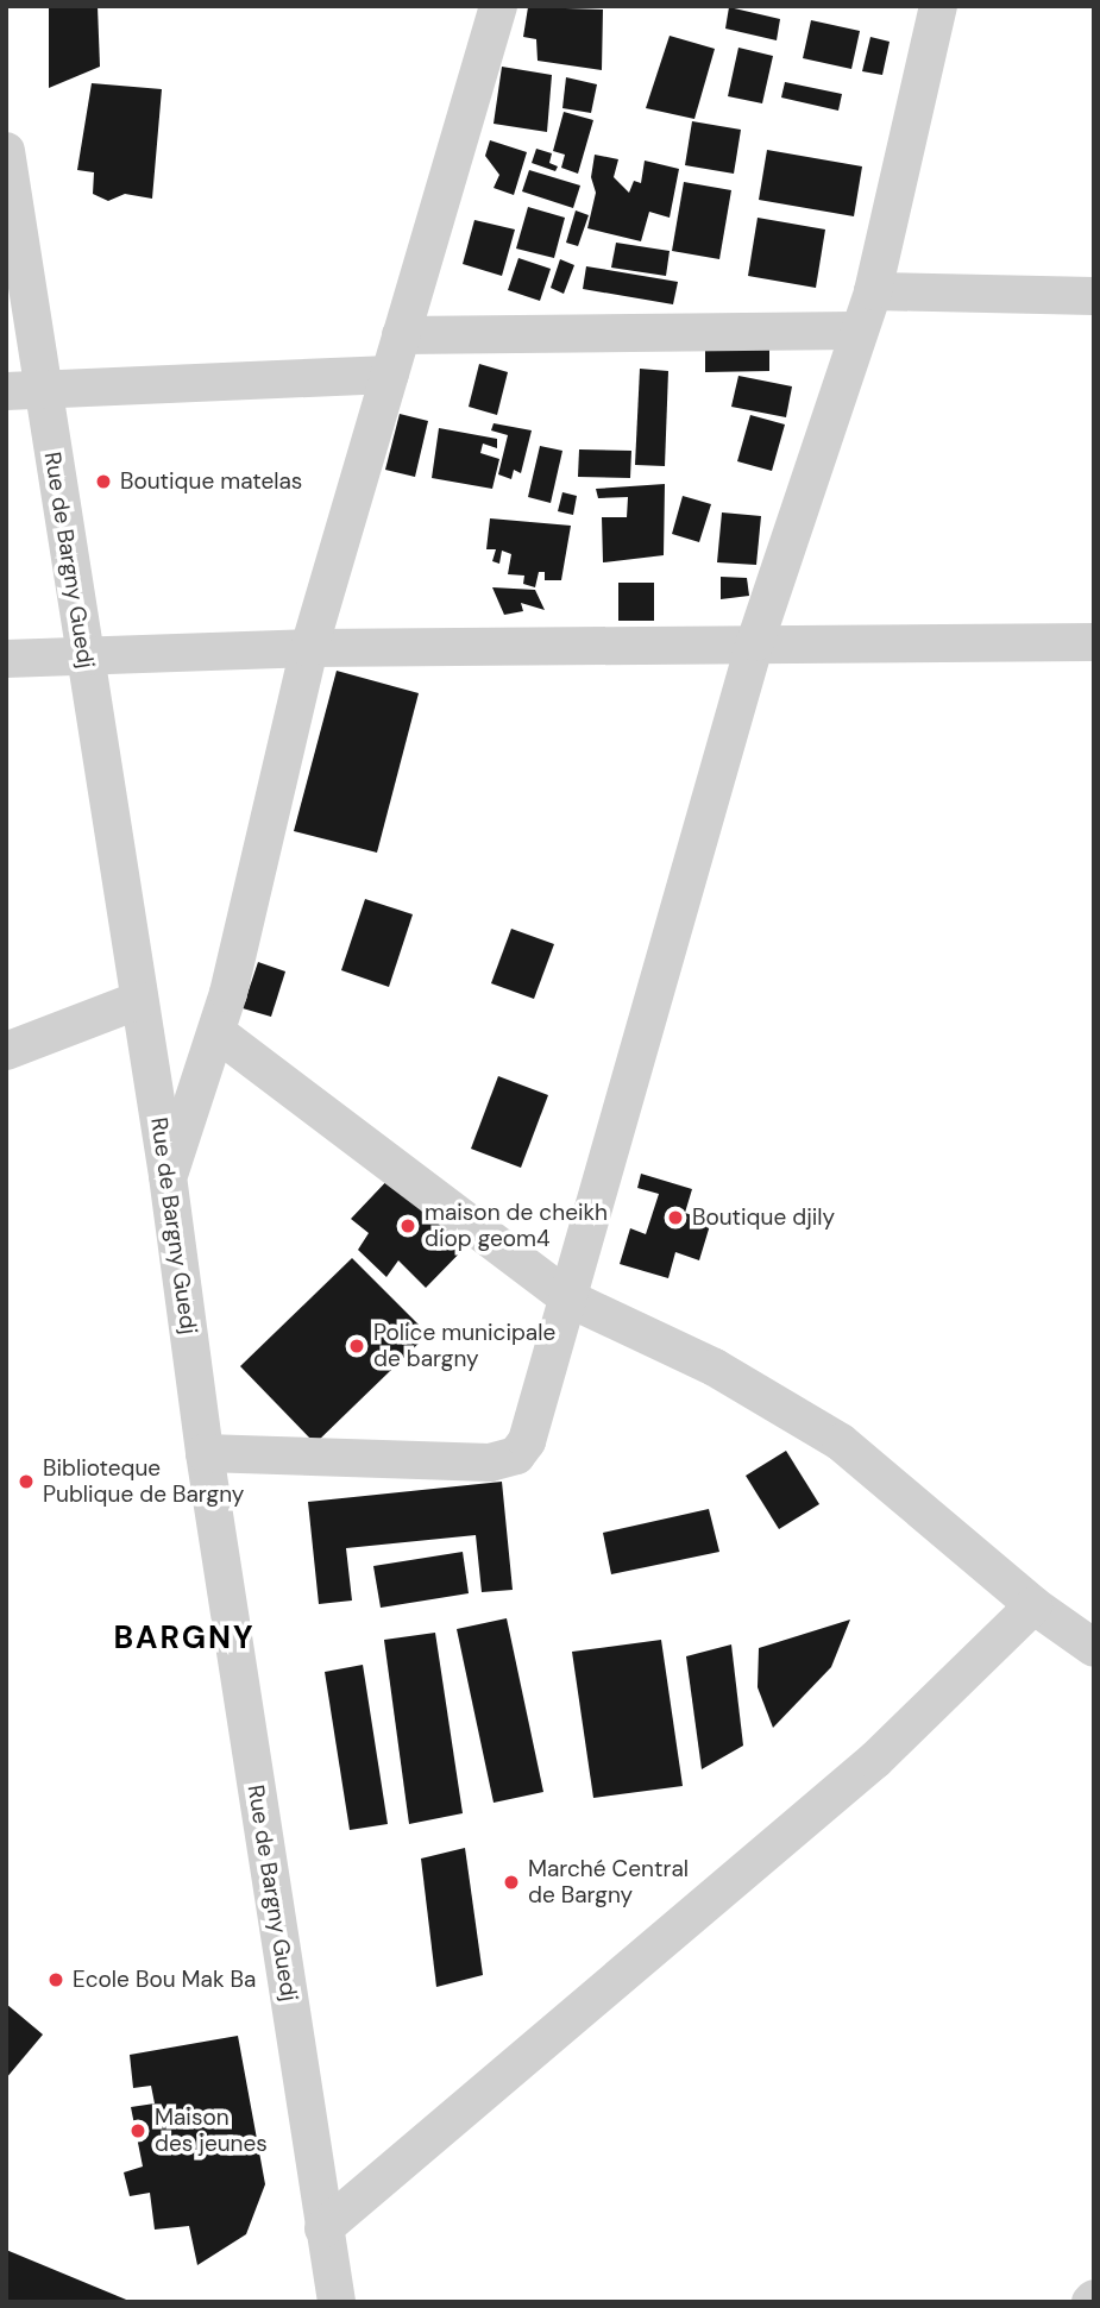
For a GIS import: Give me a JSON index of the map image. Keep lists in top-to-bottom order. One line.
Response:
{"streets":{"street":["Rue de Bargny Guedj"]},"districts":["BARGNY"],"places":["Boutique matelas","Boutique djily","maison de cheikh diop geom4","Police municipale de bargny","Biblioteque Publique de Bargny","Marché Central de Bargny","Ecole Bou Mak Ba","Maison des jeunes"]}
